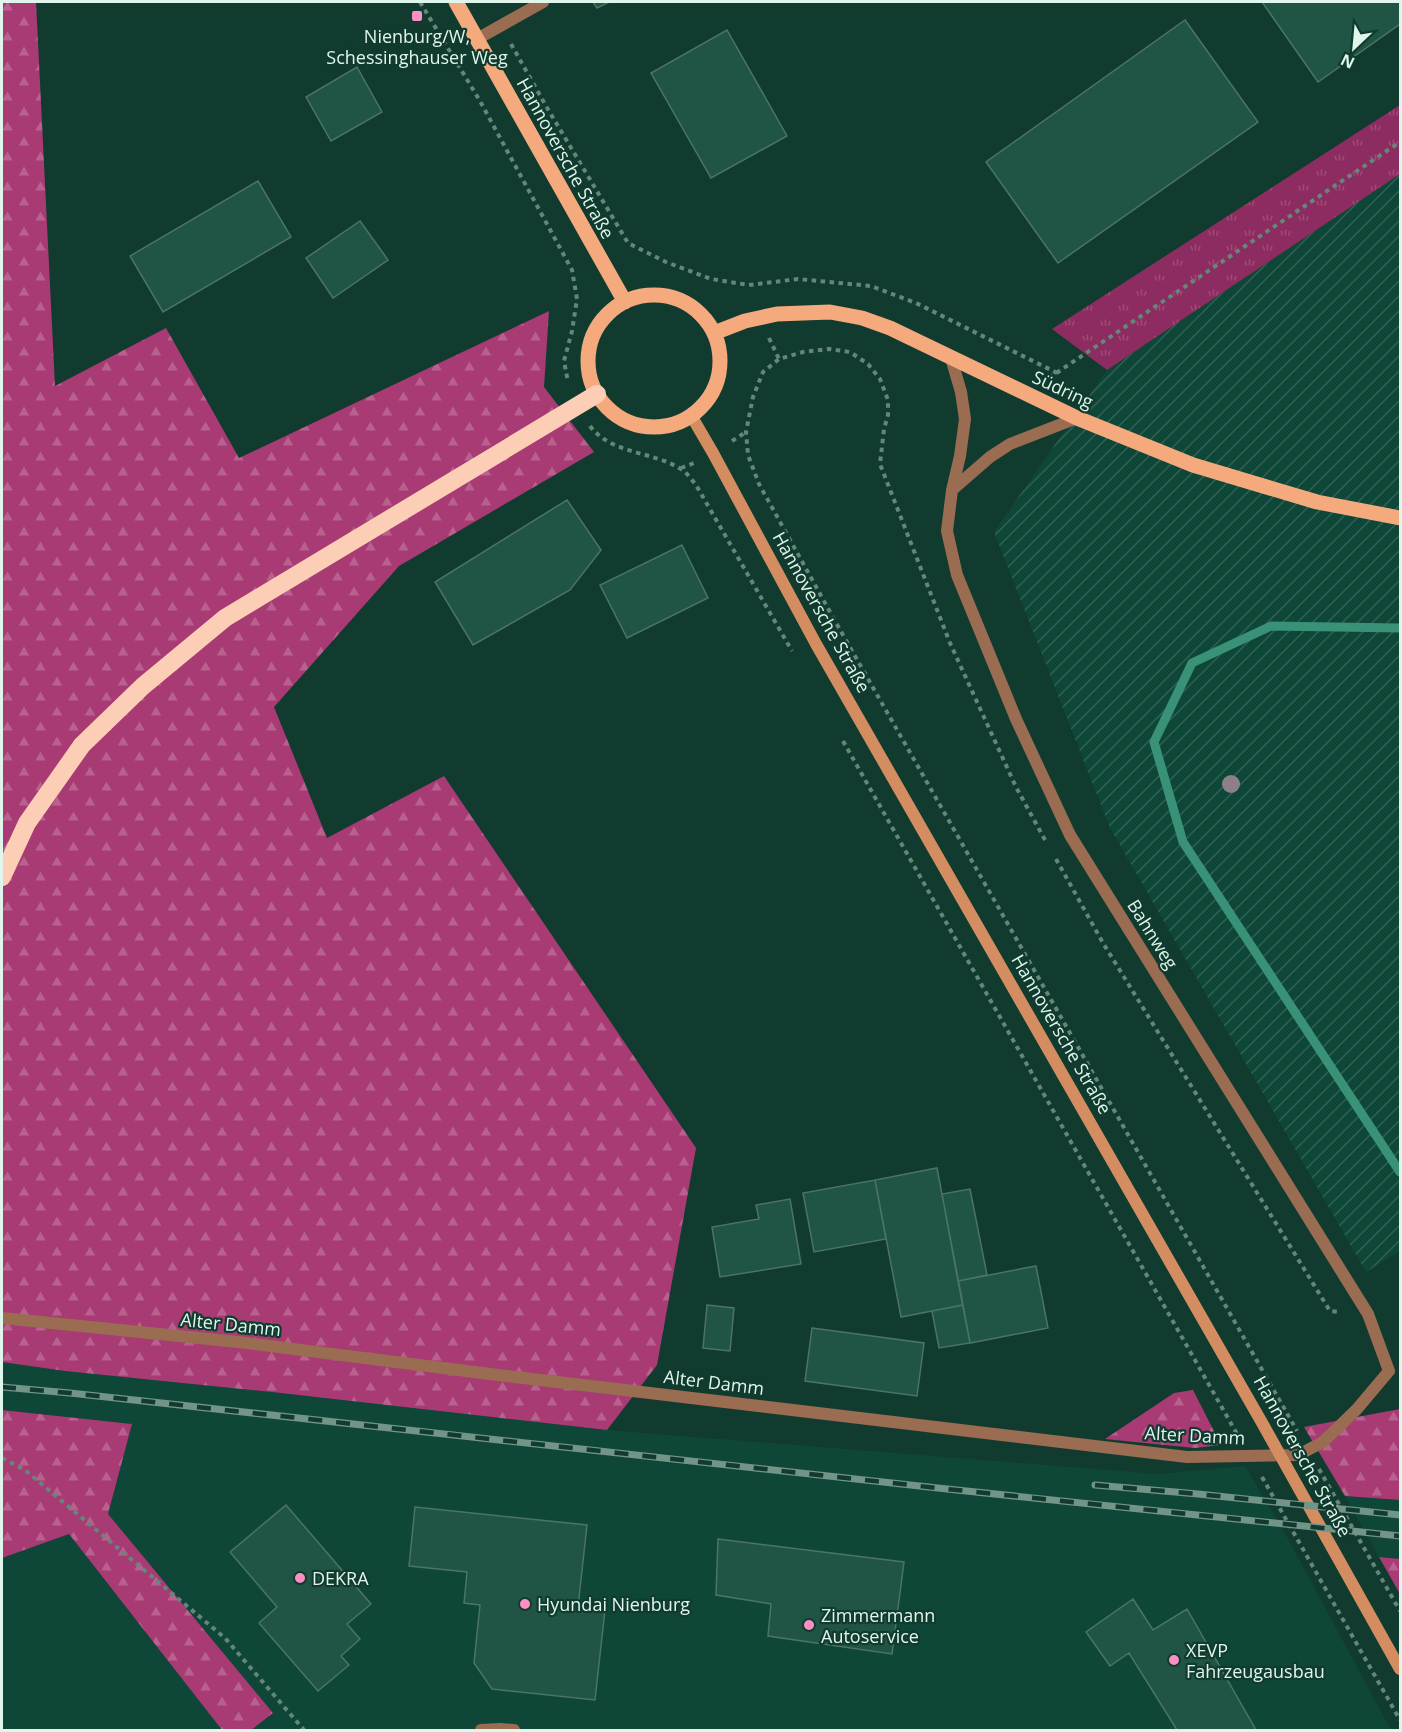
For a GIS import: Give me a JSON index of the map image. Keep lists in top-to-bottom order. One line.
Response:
{"streets":{"main road":["Hannoversche Straße","Südring"],"street":["Bahnweg","Alter Damm"]},"crossings":[["Hannoversche Straße","Südring"],["Südring","Bahnweg"],["Bahnweg","Alter Damm"]],"places":{"transit":["Nienburg/W, Schessinghauser Weg"],"other":["DEKRA","Hyundai Nienburg","Zimmermann Autoservice","XEVP Fahrzeugausbau"]},"north":"bottom left"}
